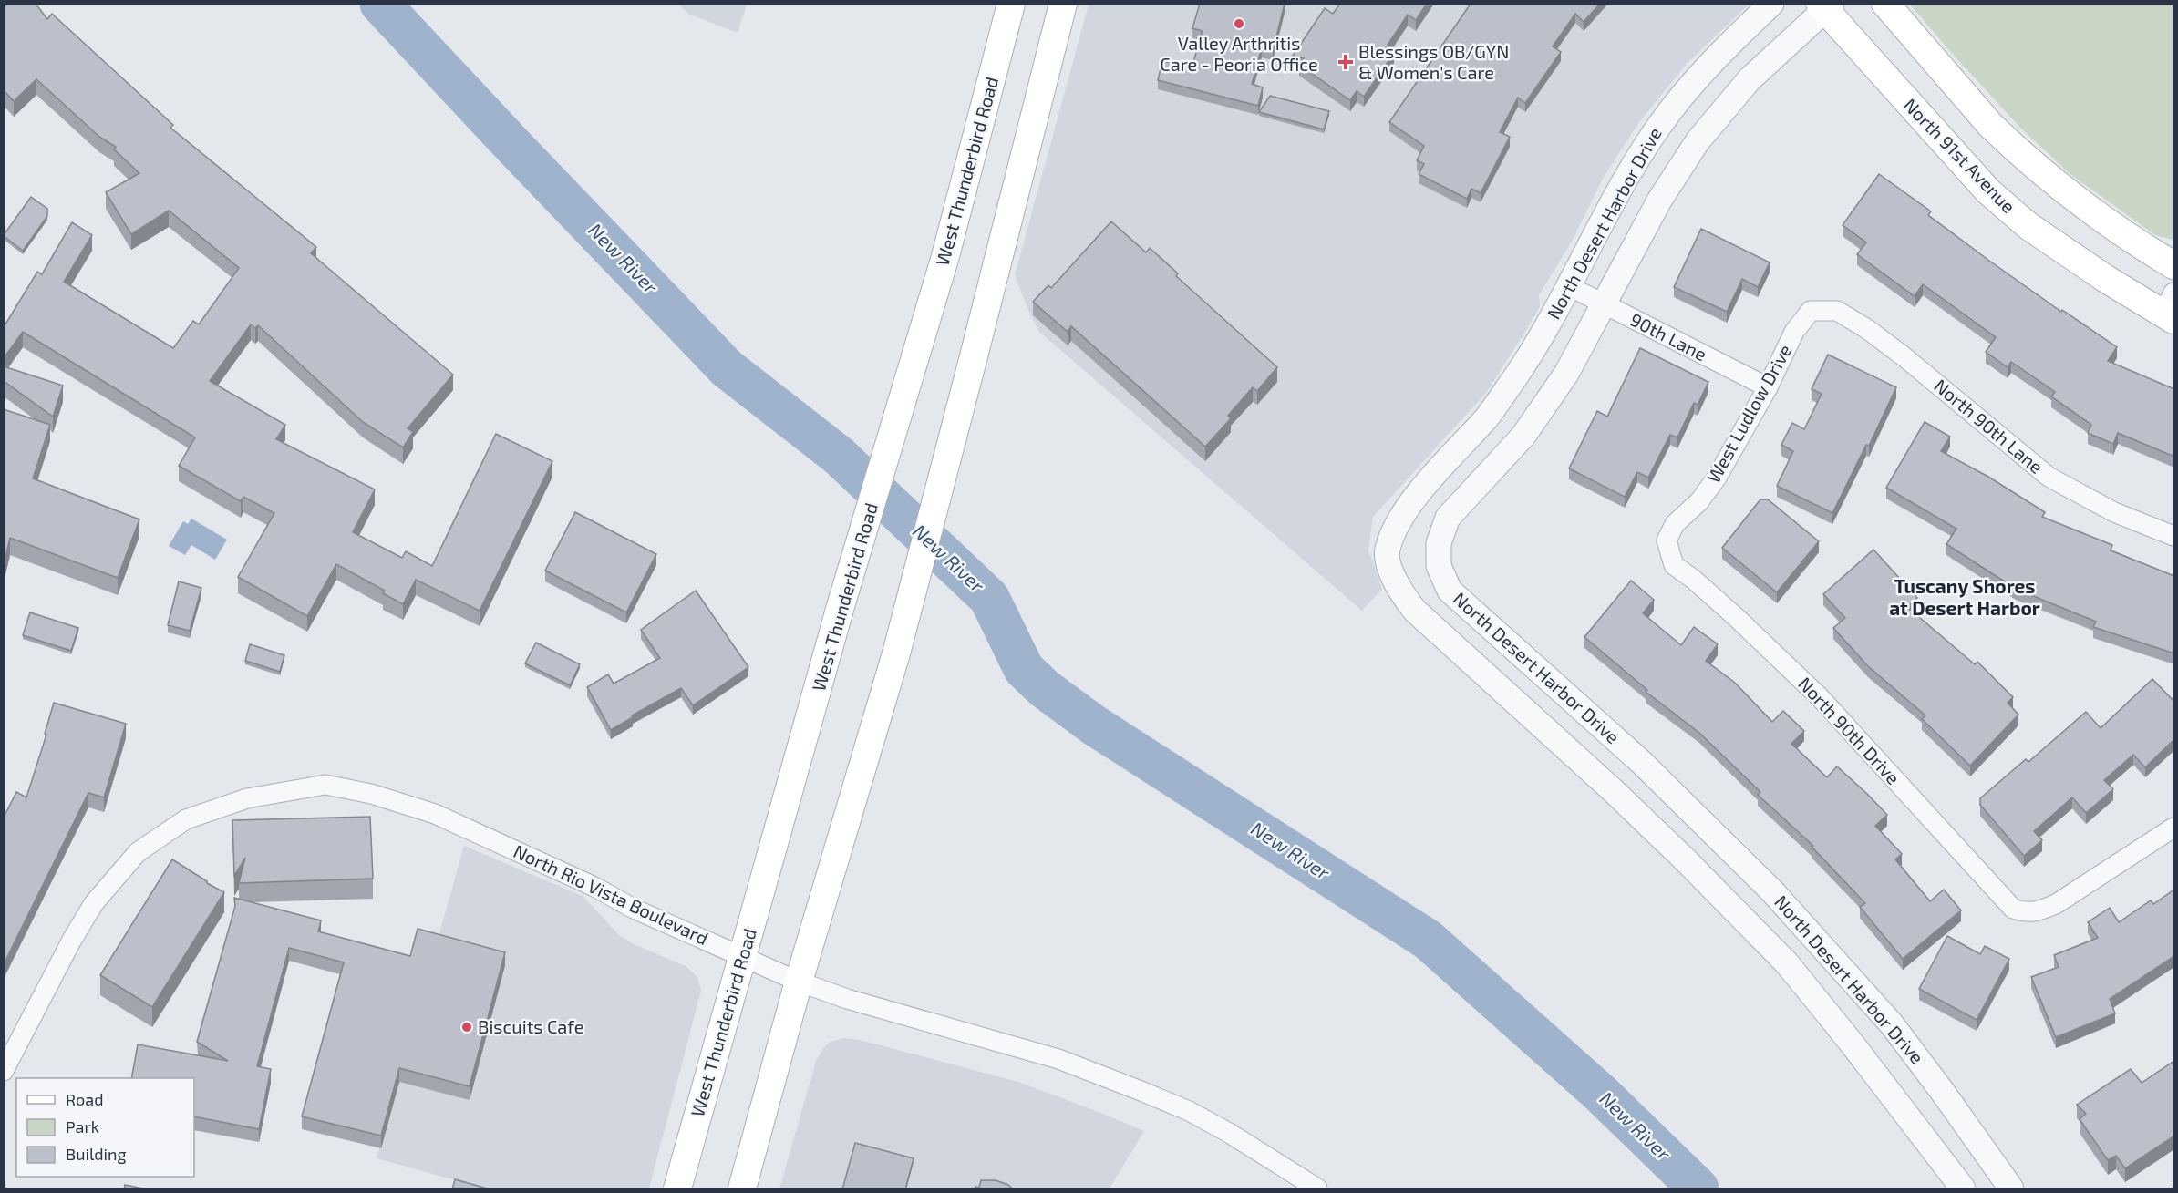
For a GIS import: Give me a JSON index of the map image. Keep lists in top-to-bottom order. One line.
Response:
{"streets":{"main road":["North 91st Avenue","West Thunderbird Road"],"street":["North Desert Harbor Drive","90th Lane","West Ludlow Drive","North 90th Lane","North 90th Drive","North Rio Vista Boulevard"]},"crossings":[["North 91st Avenue","North Desert Harbor Drive"],["West Thunderbird Road","North Rio Vista Boulevard"],["North Desert Harbor Drive","90th Lane"],["90th Lane","West Ludlow Drive"],["West Ludlow Drive","North 90th Lane"],["West Ludlow Drive","North 90th Drive"]],"districts":["Tuscany Shores at Desert Harbor"],"water":["New River"],"places":{"other":["Valley Arthritis Care - Peoria Office","Biscuits Cafe"],"health":["Blessings OB/GYN & Women's Care"]},"legend":["Road","Park","Building"]}
